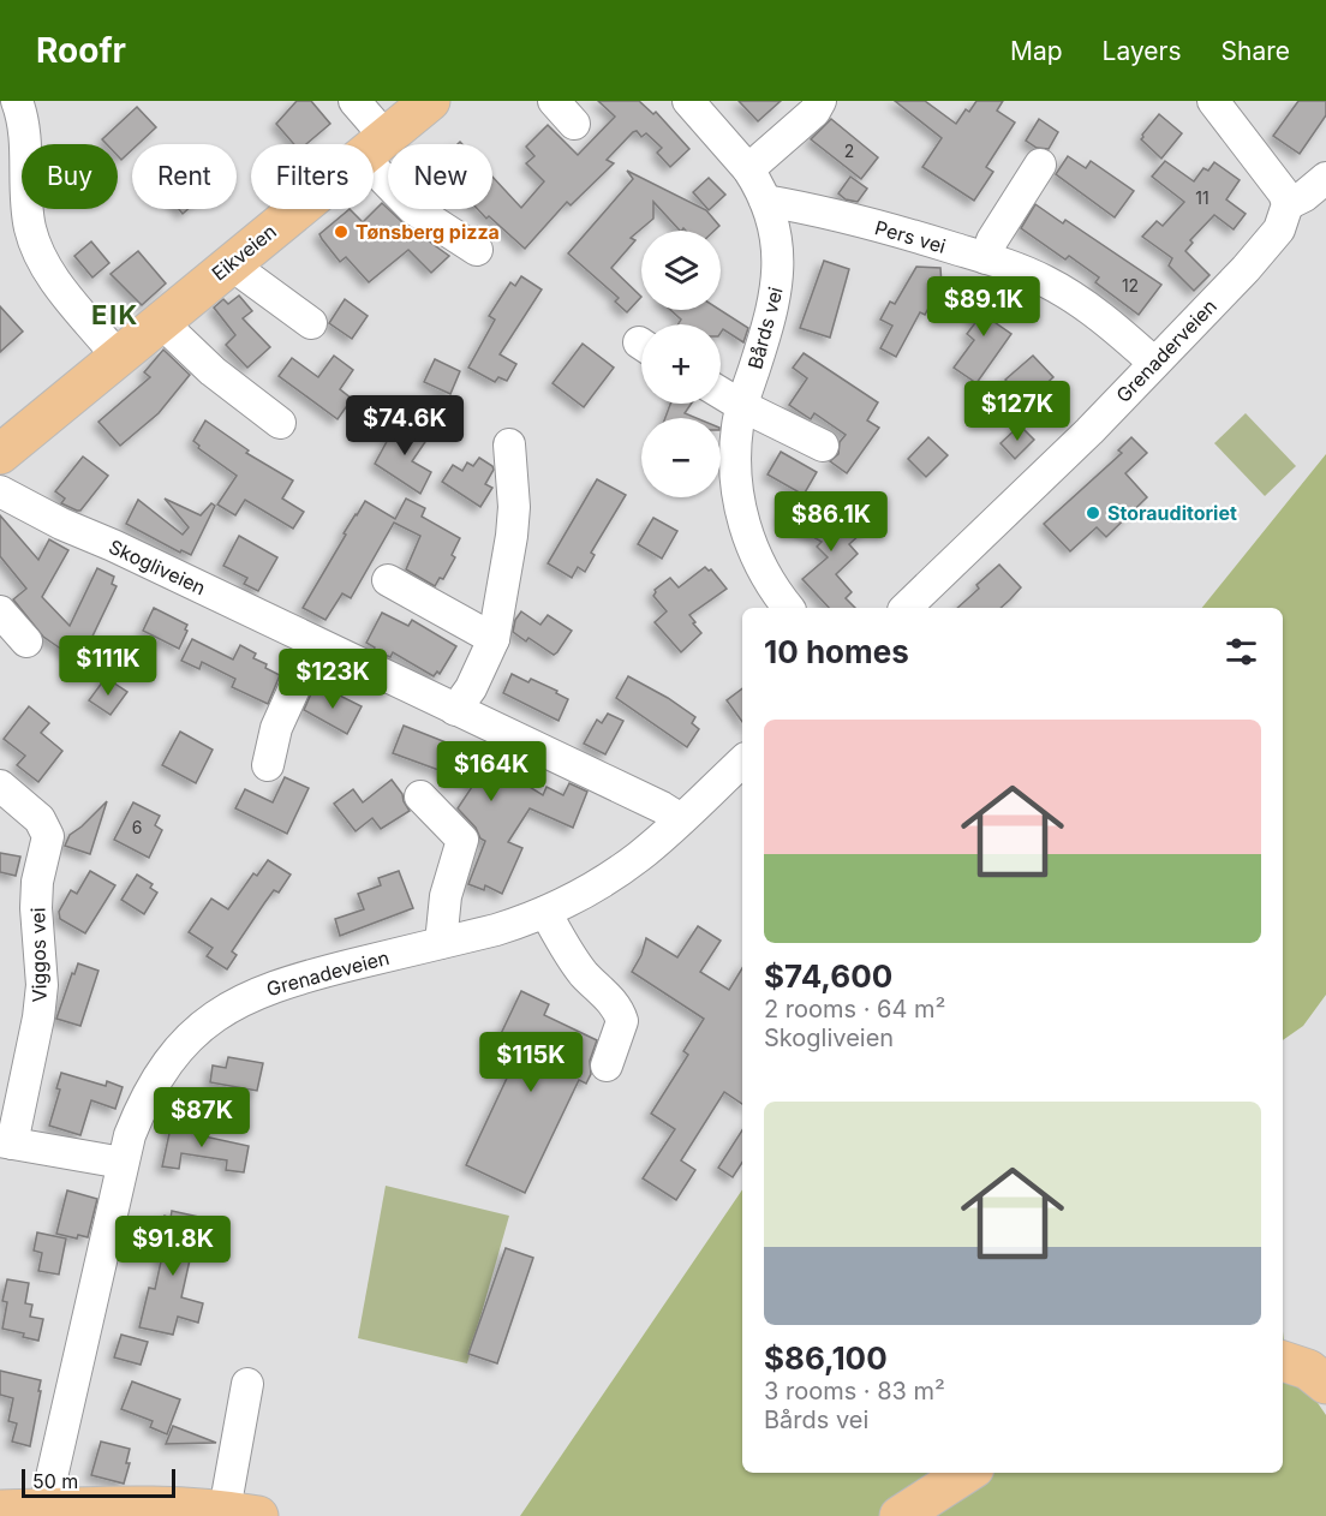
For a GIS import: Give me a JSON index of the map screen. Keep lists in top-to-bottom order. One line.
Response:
{"streets":{"main road":["Eikveien"],"street":["Pers vei","Bårds vei","Grenaderveien","Skogliveien","Viggos vei","Grenadeveien"]},"crossings":[["Pers vei","Bårds vei"],["Pers vei","Grenaderveien"],["Skogliveien","Grenadeveien"]],"districts":["EIK"],"places":["Tønsberg pizza","Storauditoriet"],"house_numbers":["2","11","12","6"],"scale_bar":"50 m","page":{"header":"Roofr","nav":["Map","Layers","Share"],"chip":["Buy","Rent","Filters","New"],"map_buttons":["+","−"],"price":["$89.1K","$127K","$74.6K","$86.1K","$111K","$123K","$164K","$115K","$87K","$91.8K"],"heading":"10 homes","list":[{"name":"$74,600","note":"2 rooms · 64 m² · Skogliveien"},{"name":"$86,100","note":"3 rooms · 83 m² · Bårds vei"}],"scale":"50 m"}}
